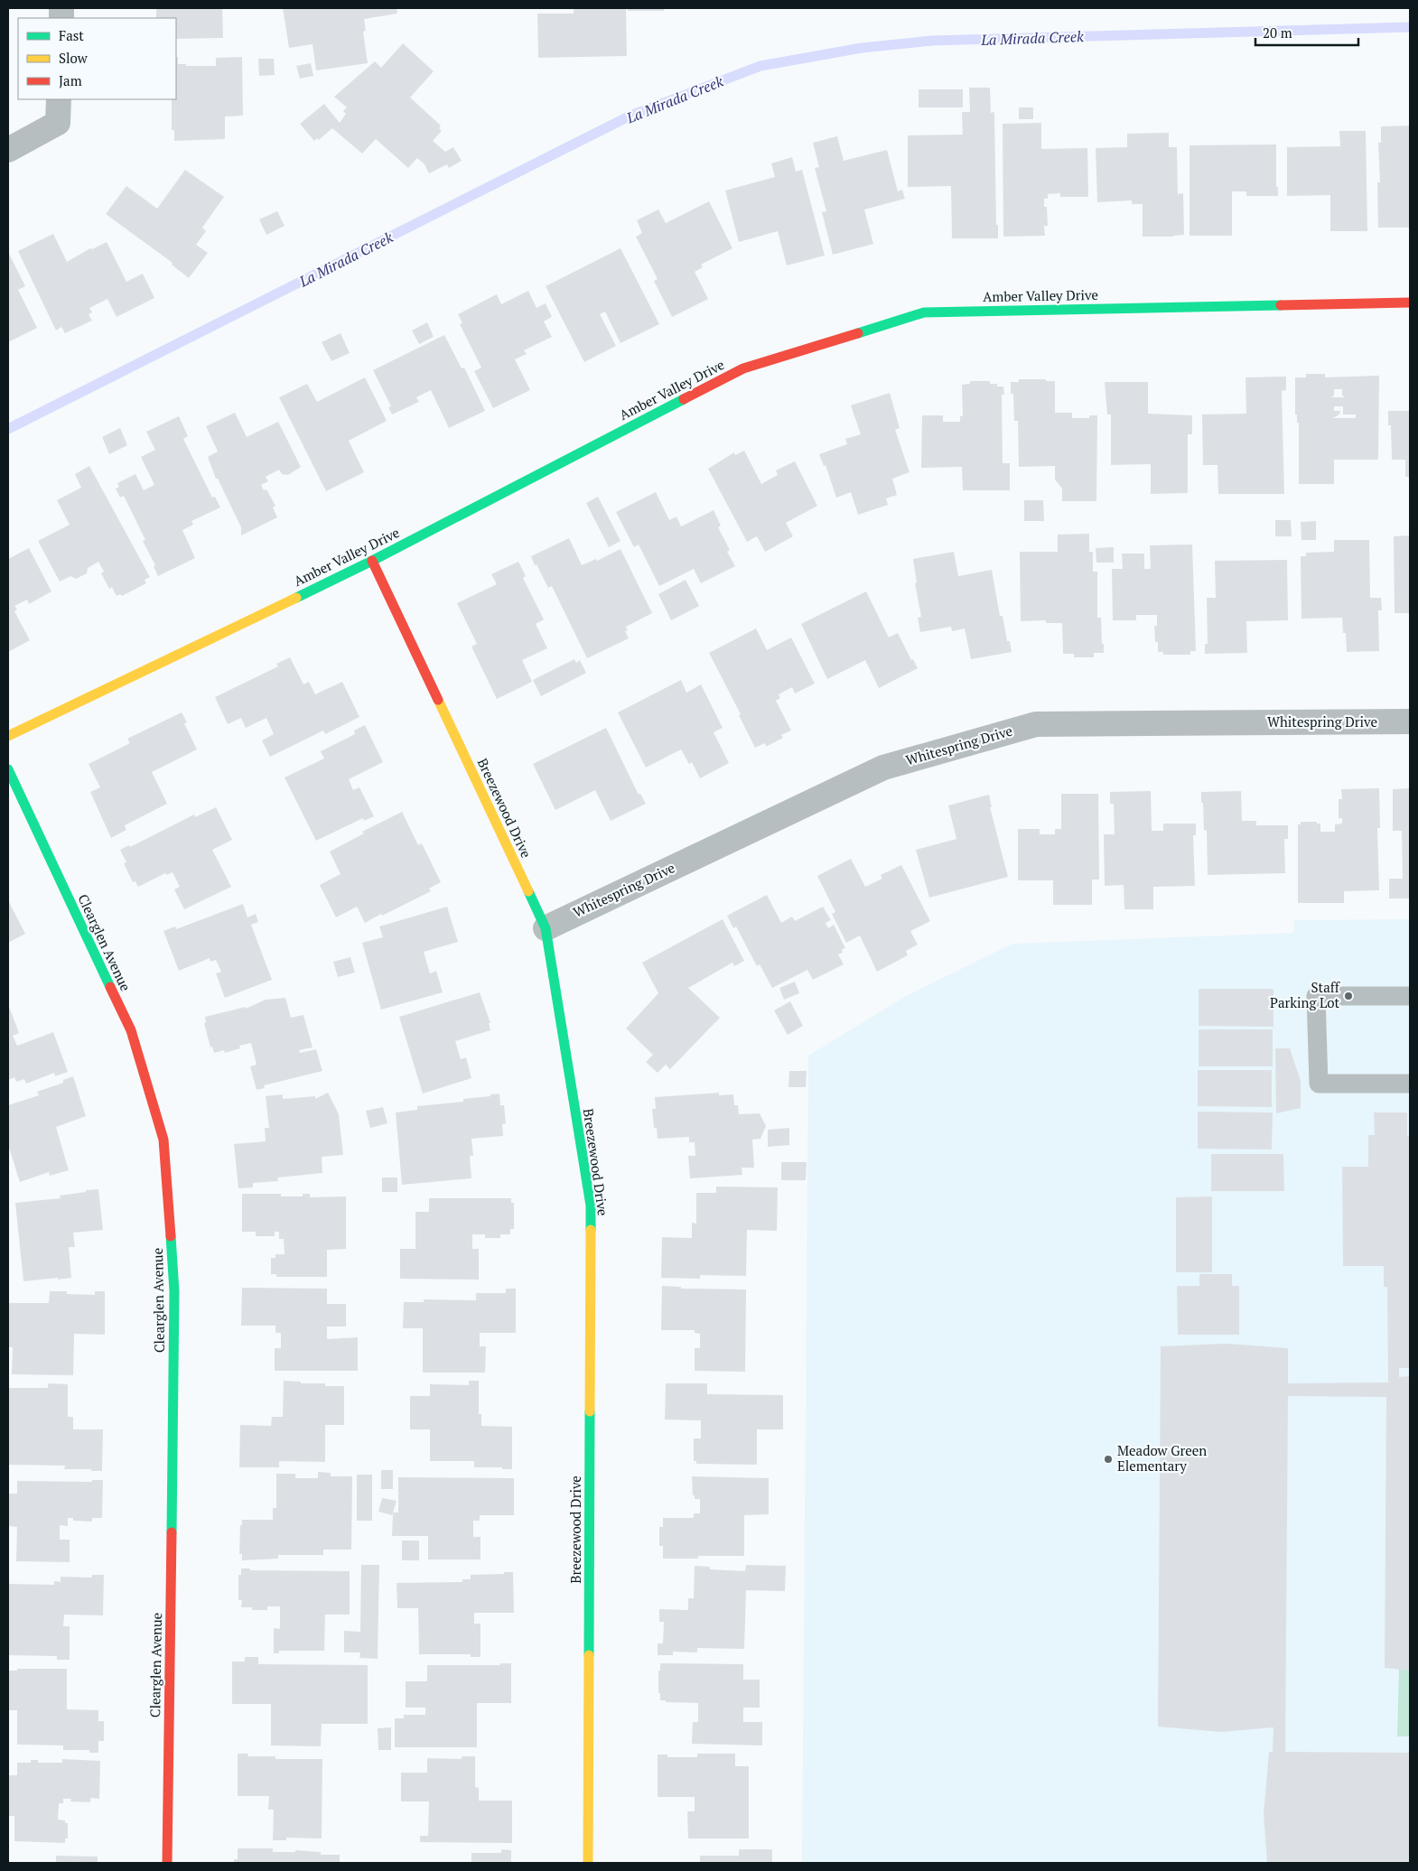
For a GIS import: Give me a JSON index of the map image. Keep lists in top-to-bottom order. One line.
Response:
{"streets":{"street":["Amber Valley Drive","Whitespring Drive","Breezewood Drive","Clearglen Avenue"]},"crossings":[["Amber Valley Drive","Breezewood Drive"],["Whitespring Drive","Breezewood Drive"]],"water":["La Mirada Creek"],"places":["Staff Parking Lot","Meadow Green Elementary"],"legend":["Fast","Slow","Jam"],"scale_bar":"20 m"}
